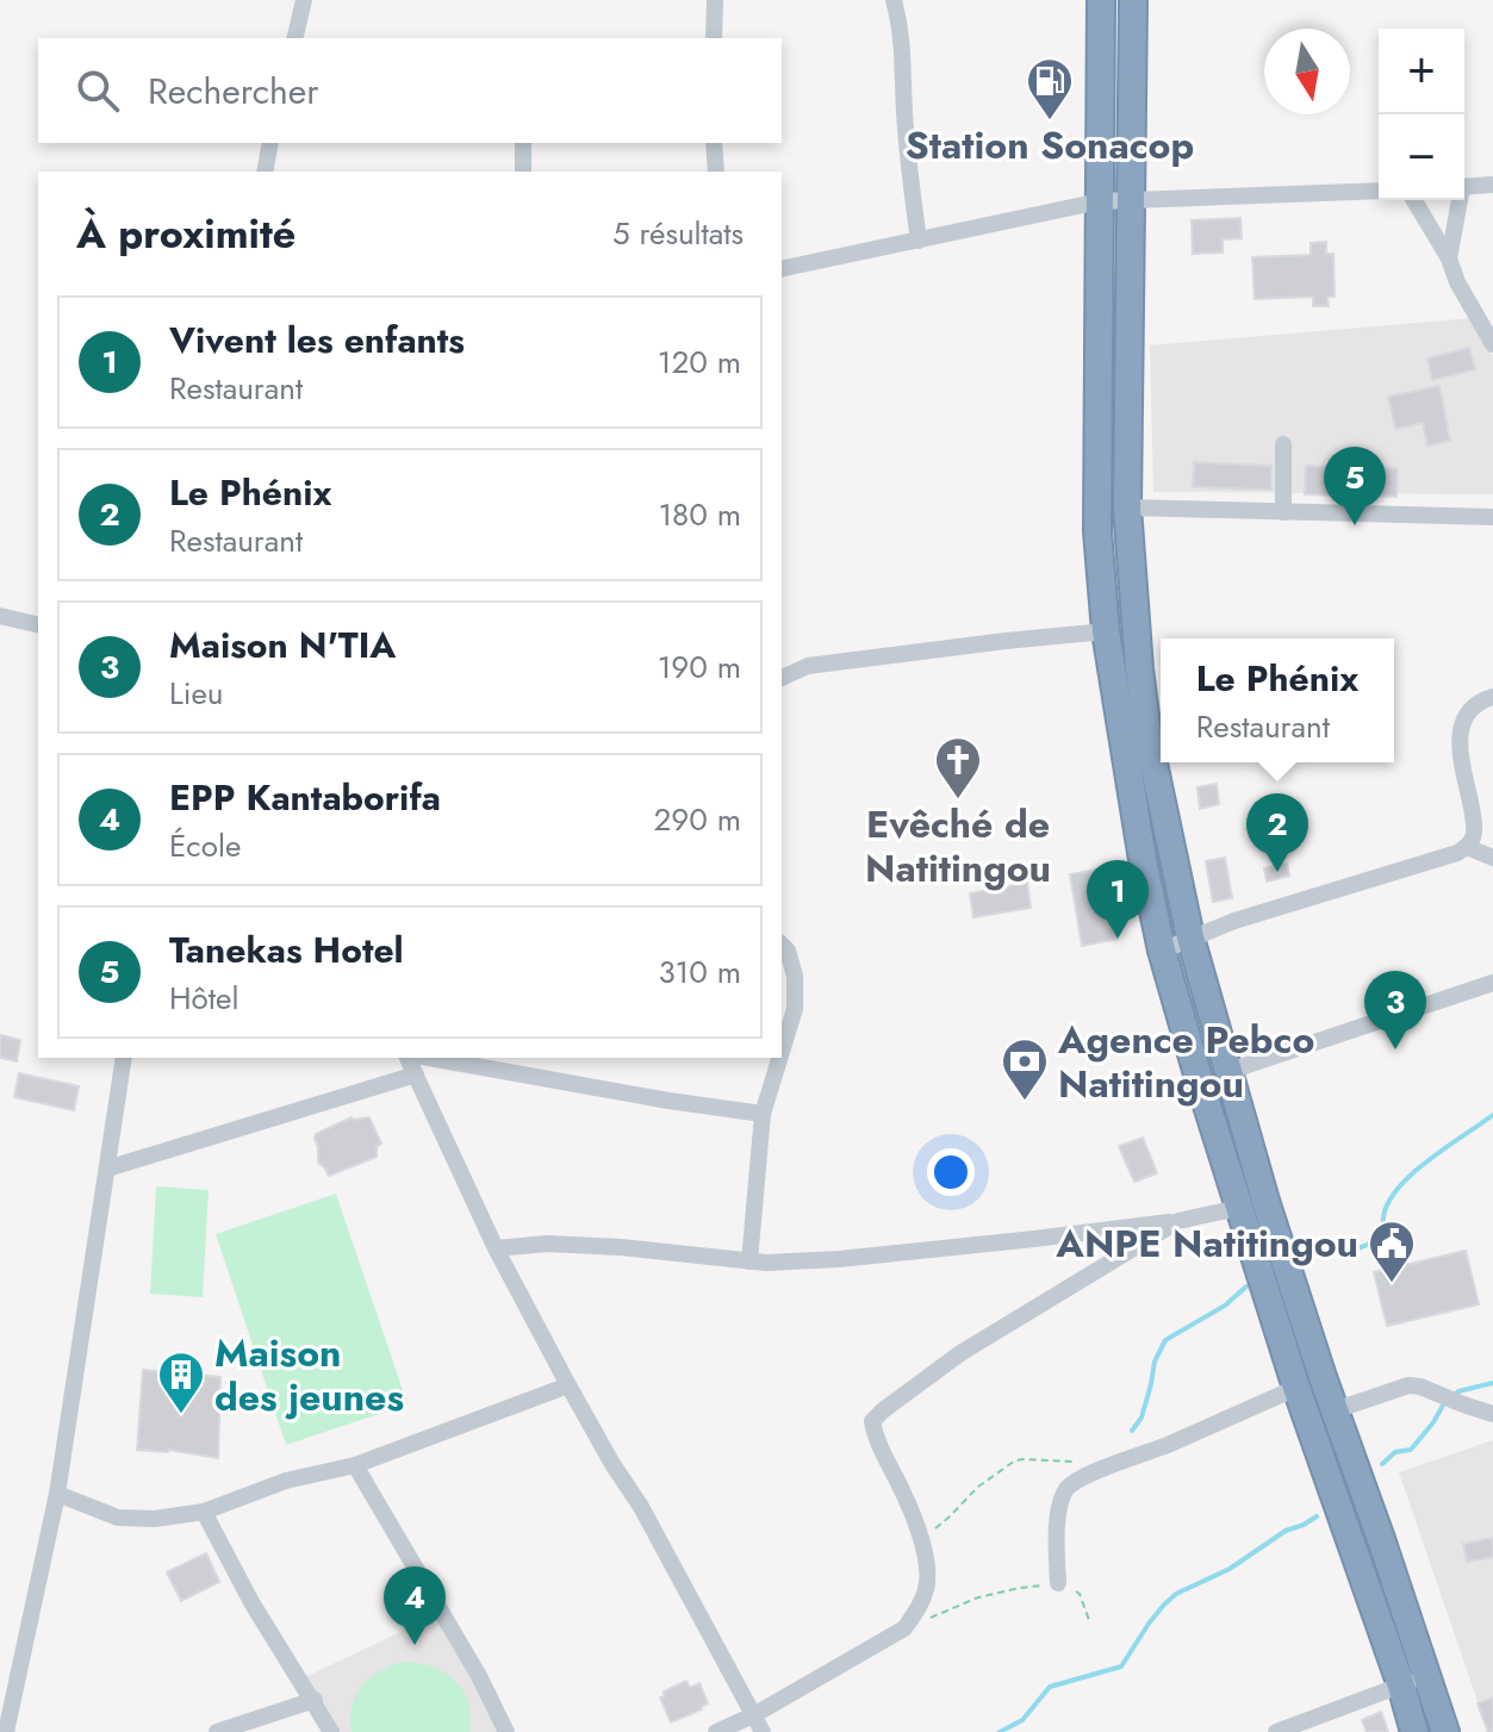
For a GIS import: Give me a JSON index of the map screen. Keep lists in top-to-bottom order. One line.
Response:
{"places":{"fuel station":["Station Sonacop"],"church":["Evêché de Natitingou"],"bank":["Agence Pebco Natitingou"],"public building":["ANPE Natitingou"],"building":["Maison des jeunes"]},"north":"bottom","page":{"map_buttons":["+","−"],"search":"Rechercher","heading":["À proximité","5 résultats"],"list":[{"mark":"1","name":"Vivent les enfants","note":"Restaurant","value":"120 m"},{"mark":"2","name":"Le Phénix","note":"Restaurant","value":"180 m"},{"mark":"3","name":"Maison N'TIA","note":"Lieu","value":"190 m"},{"mark":"4","name":"EPP Kantaborifa","note":"École","value":"290 m"},{"mark":"5","name":"Tanekas Hotel","note":"Hôtel","value":"310 m"}],"pins":["5","2","1","3","4"],"popup":["Le Phénix","Restaurant"]}}
